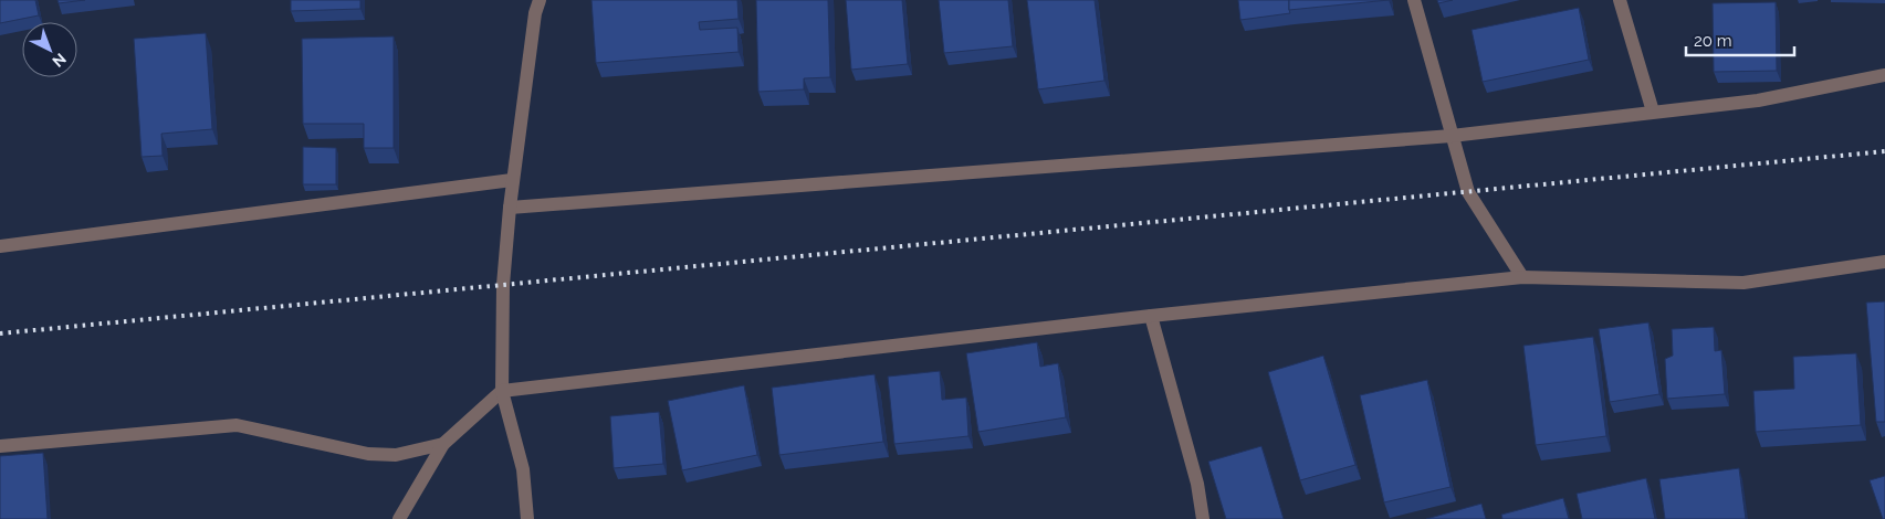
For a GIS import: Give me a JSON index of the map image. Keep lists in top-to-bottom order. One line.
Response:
{"scale_bar":"20 m","north":"bottom right"}
